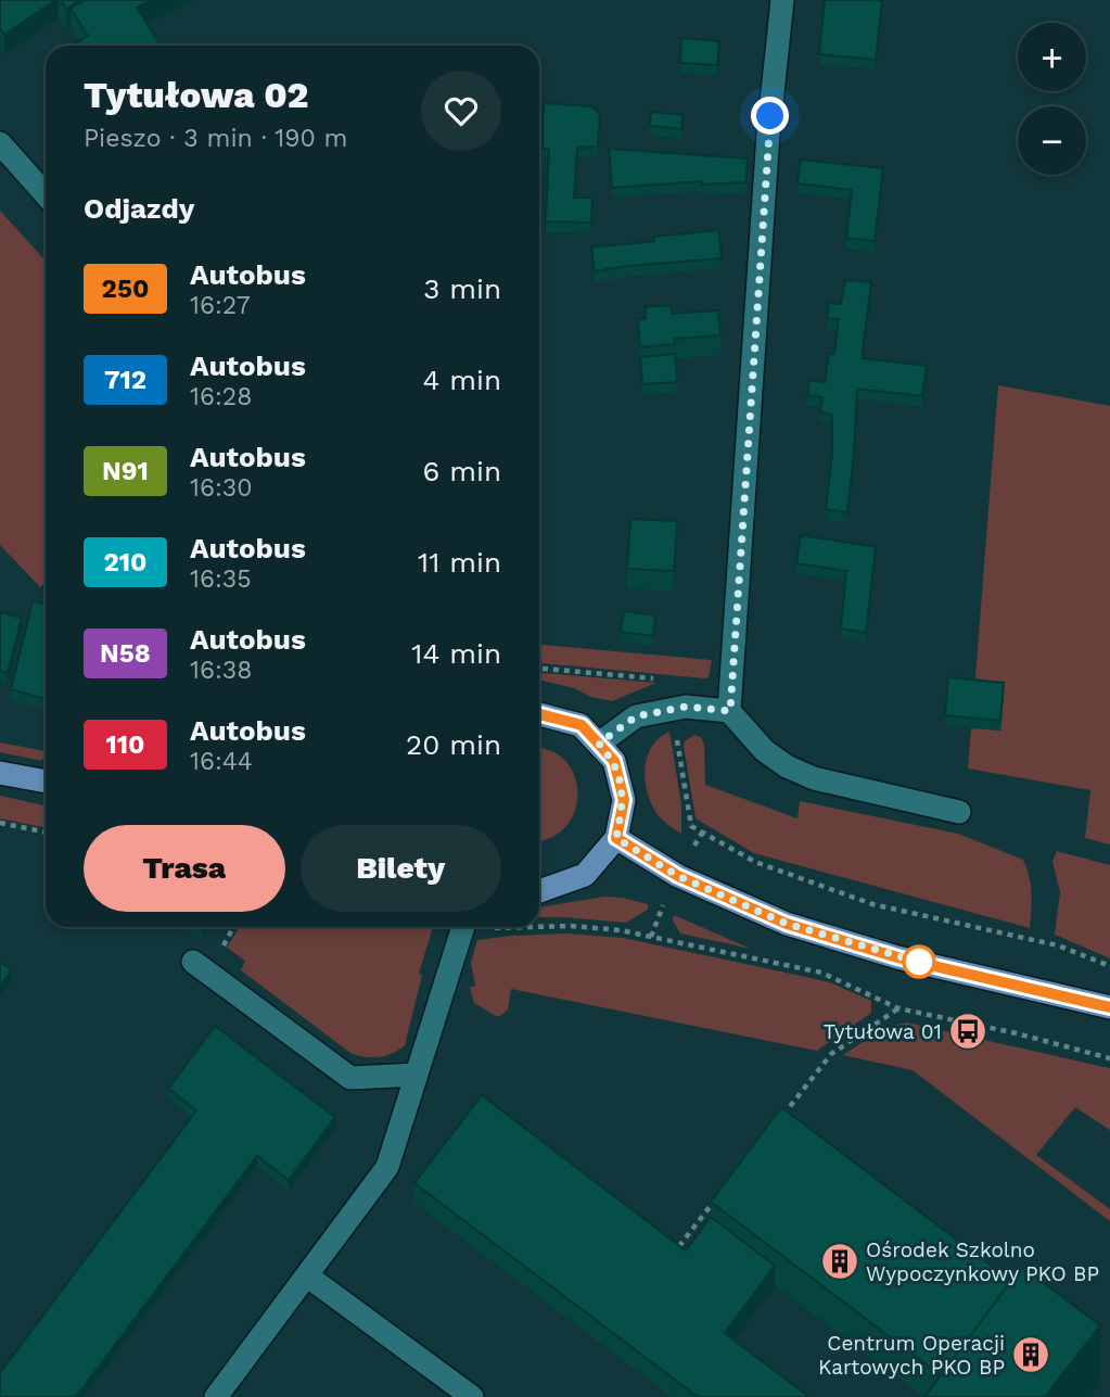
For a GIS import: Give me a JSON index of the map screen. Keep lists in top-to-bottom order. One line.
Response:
{"places":{"bus stop":["Tytułowa 01"],"building":["Ośrodek Szkolno Wypoczynkowy PKO BP","Centrum Operacji Kartowych PKO BP"]},"lines":["bus line 250"],"page":{"map_buttons":["+","−"],"heading":[["Tytułowa 02","Pieszo · 3 min · 190 m"],"Odjazdy"],"list":[{"mark":"250","name":"Autobus","note":"16:27","value":"3 min"},{"mark":"712","name":"Autobus","note":"16:28","value":"4 min"},{"mark":"N91","name":"Autobus","note":"16:30","value":"6 min"},{"mark":"210","name":"Autobus","note":"16:35","value":"11 min"},{"mark":"N58","name":"Autobus","note":"16:38","value":"14 min"},{"mark":"110","name":"Autobus","note":"16:44","value":"20 min"}],"buttons":["Trasa","Bilety"]}}
